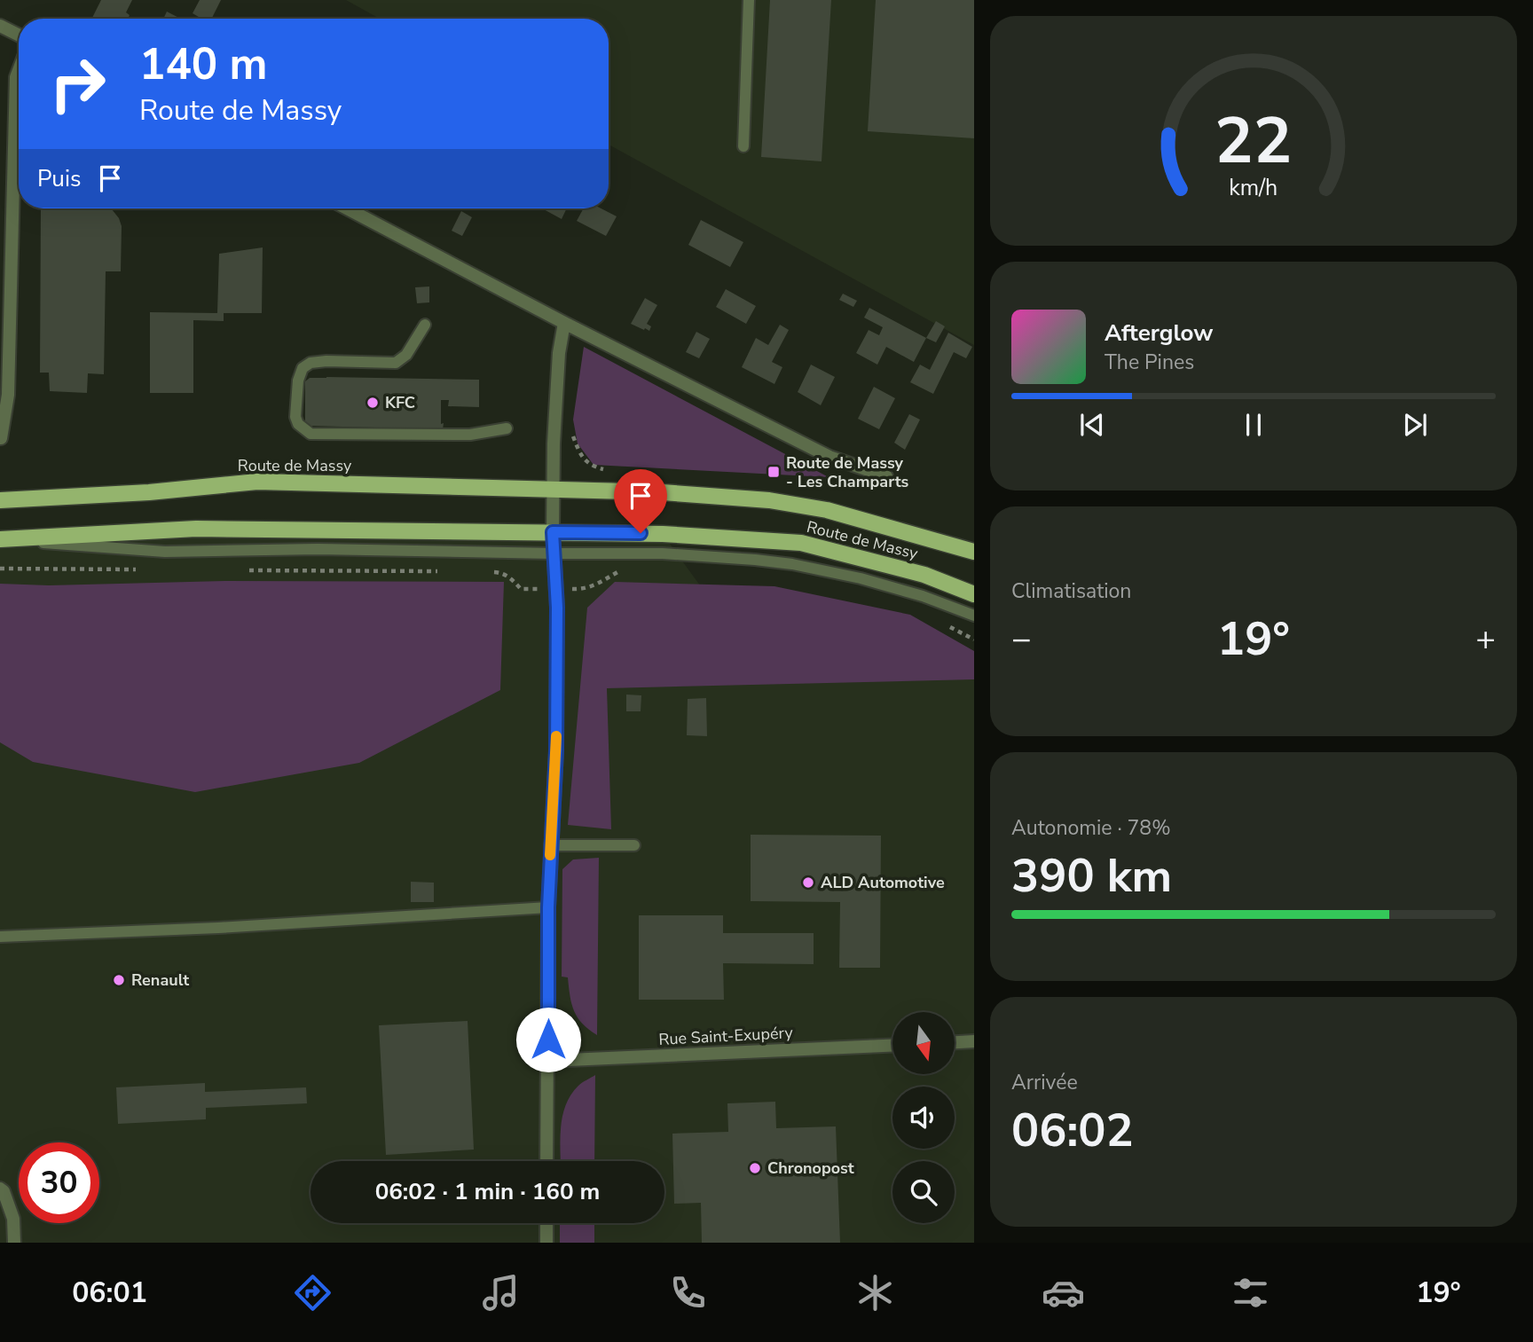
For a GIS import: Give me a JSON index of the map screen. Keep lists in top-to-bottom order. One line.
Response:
{"streets":{"main road":["Route de Massy"],"street":["Rue Saint-Exupéry"]},"places":{"other":["KFC","ALD Automotive","Renault","Chronopost"],"transit":["Route de Massy - Les Champarts"]},"north":"bottom","page":{"turn":["140 m","Route de Massy"],"then":"Puis","song":["Afterglow","The Pines"],"tile":["Climatisation",["Autonomie · 78%","390 km"],["Arrivée","06:02"]],"heat":["−","19°","+"],"limit":"30","trip":"06:02 · 1 min · 160 m","tabs":["06:01","19°"],"gauge":["22","km/h"]}}
